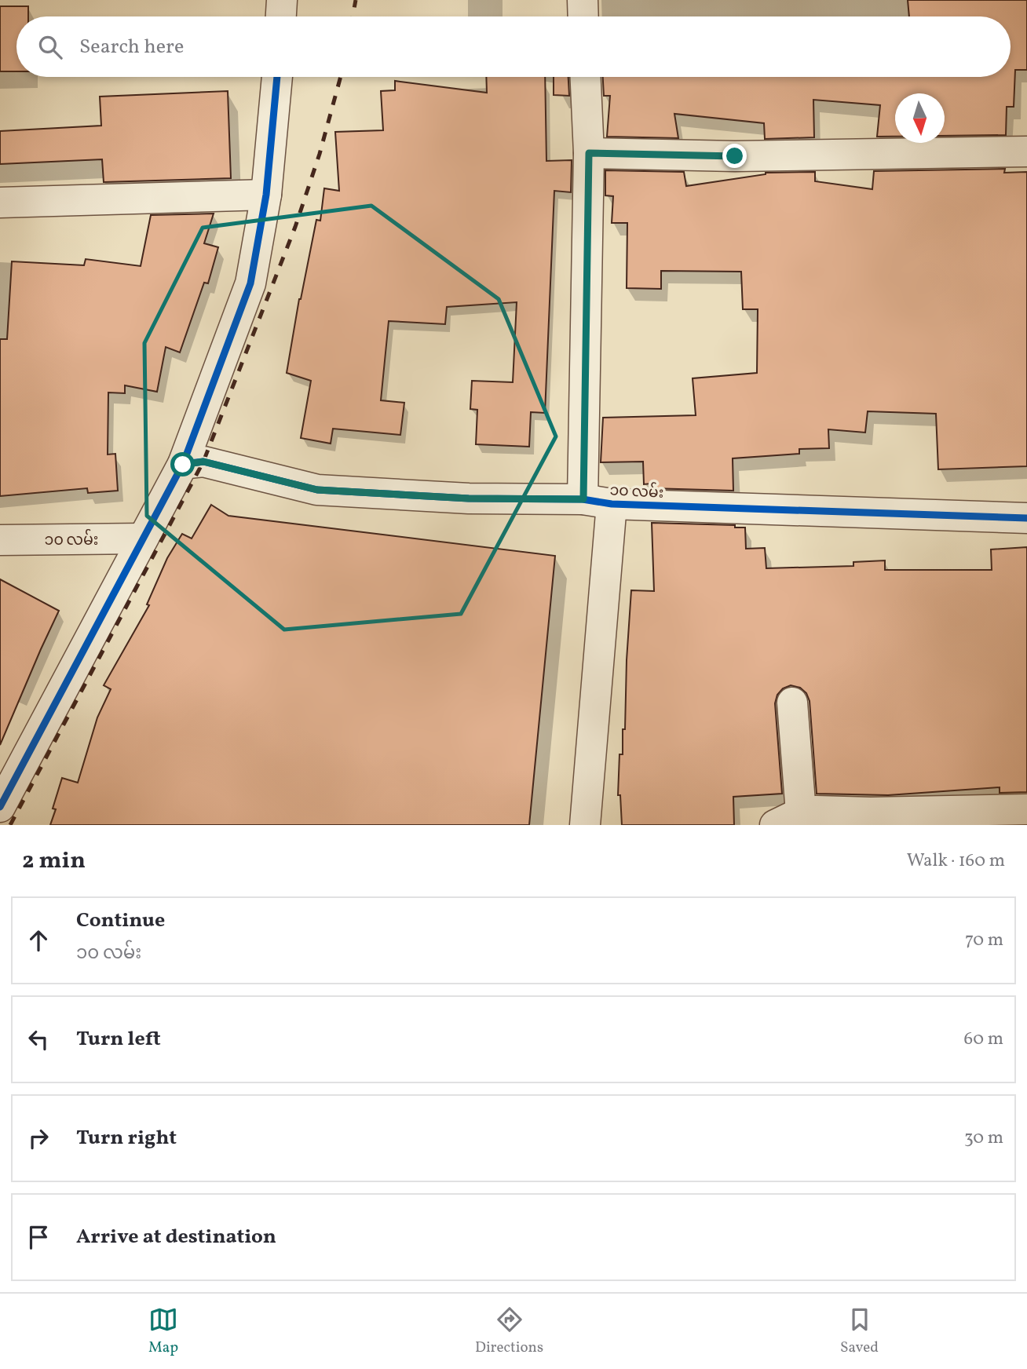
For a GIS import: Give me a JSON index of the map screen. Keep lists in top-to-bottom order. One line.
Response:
{"streets":{"street":["၁၀ လမ်း"]},"north":"bottom","page":{"search":"Search here","heading":["2 min","Walk · 160 m"],"list":[["Continue","၁၀ လမ်း","70 m"],["Turn left","60 m"],["Turn right","30 m"],"Arrive at destination"],"nav":["Map","Directions","Saved"]}}
